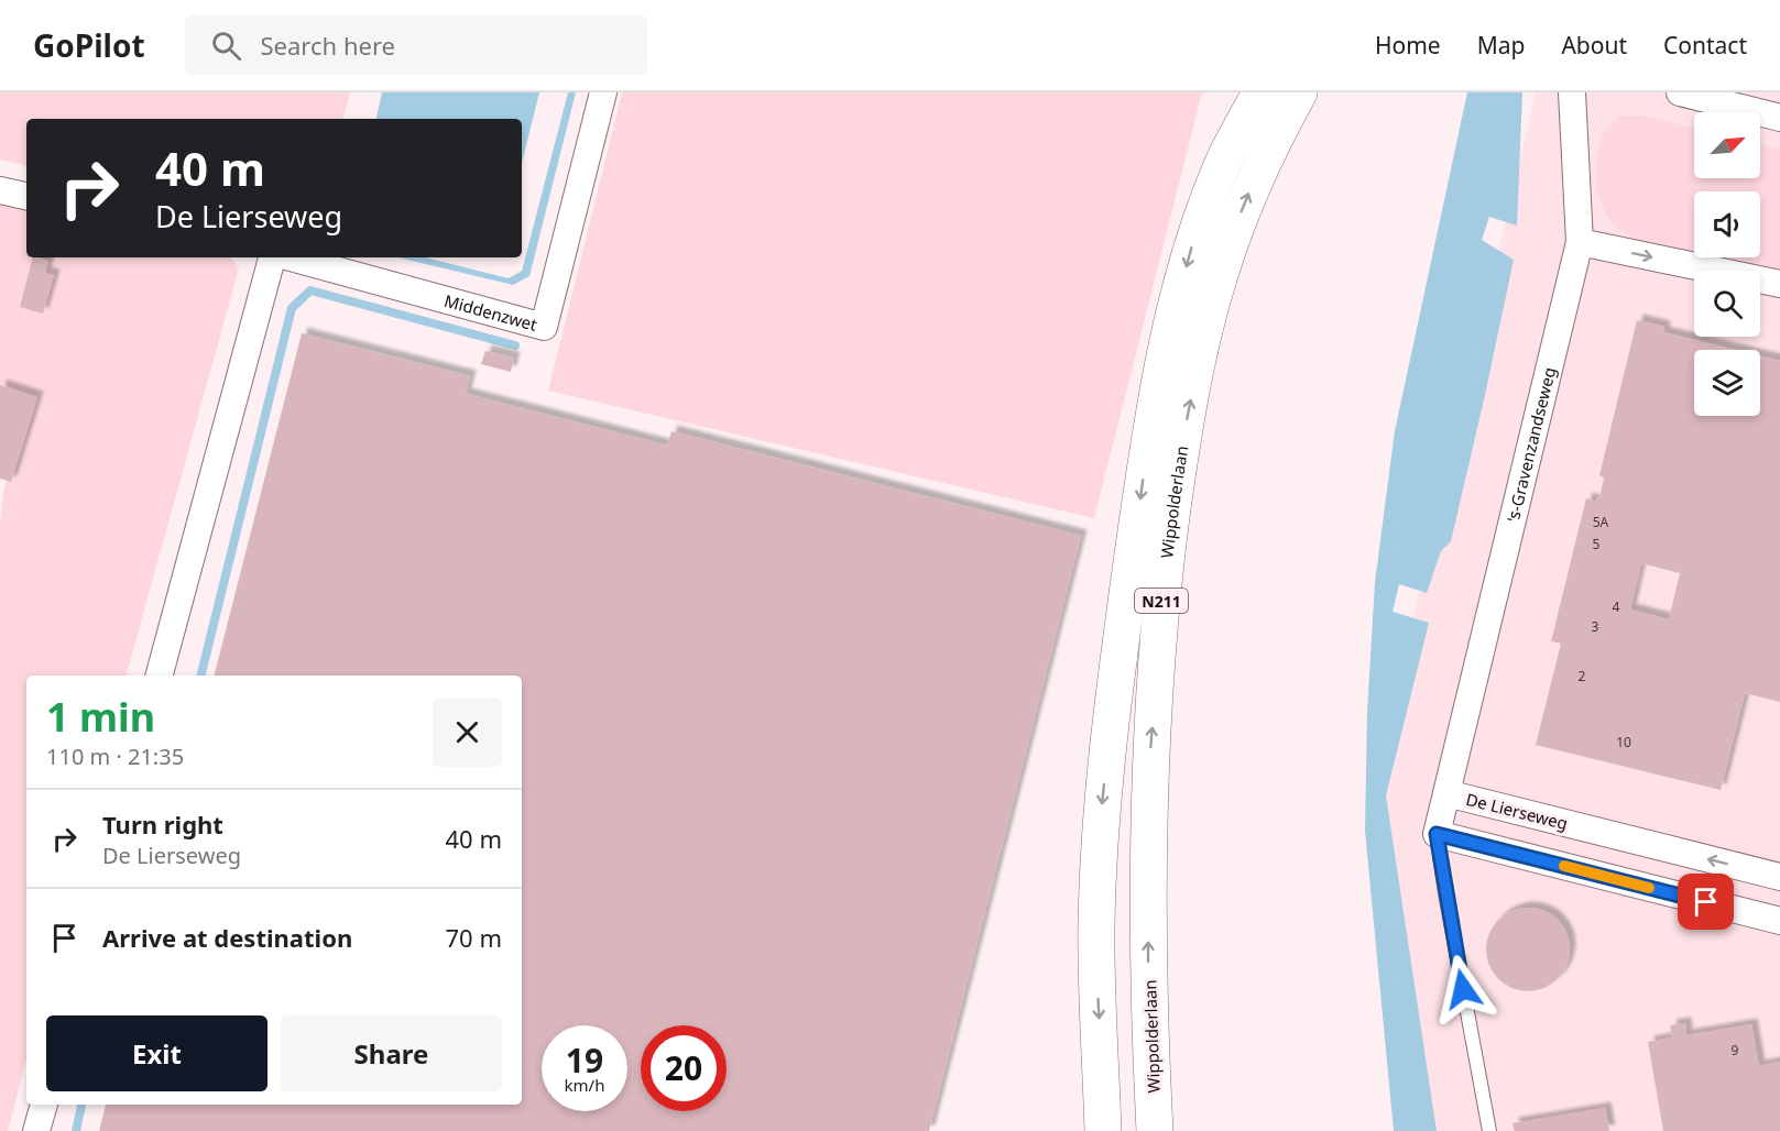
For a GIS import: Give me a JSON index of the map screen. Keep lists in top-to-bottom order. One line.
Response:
{"streets":{"main road":["Wippolderlaan","N211"],"street":["Middenzwet","'s-Gravenzandseweg","De Lierseweg"]},"crossings":[["'s-Gravenzandseweg","De Lierseweg"]],"house_numbers":["5A","5","4","3","2","10","9"],"north":"top right","page":{"header":"GoPilot","search":"Search here","nav":["Home","Map","About","Contact"],"turn":["40 m","De Lierseweg"],"heading":["1 min","110 m · 21:35"],"list":[{"name":"Turn right","note":"De Lierseweg","value":"40 m"},{"name":"Arrive at destination","value":"70 m"}],"buttons":["Exit","Share"],"speed":"19 km/h","limit":"20"}}
